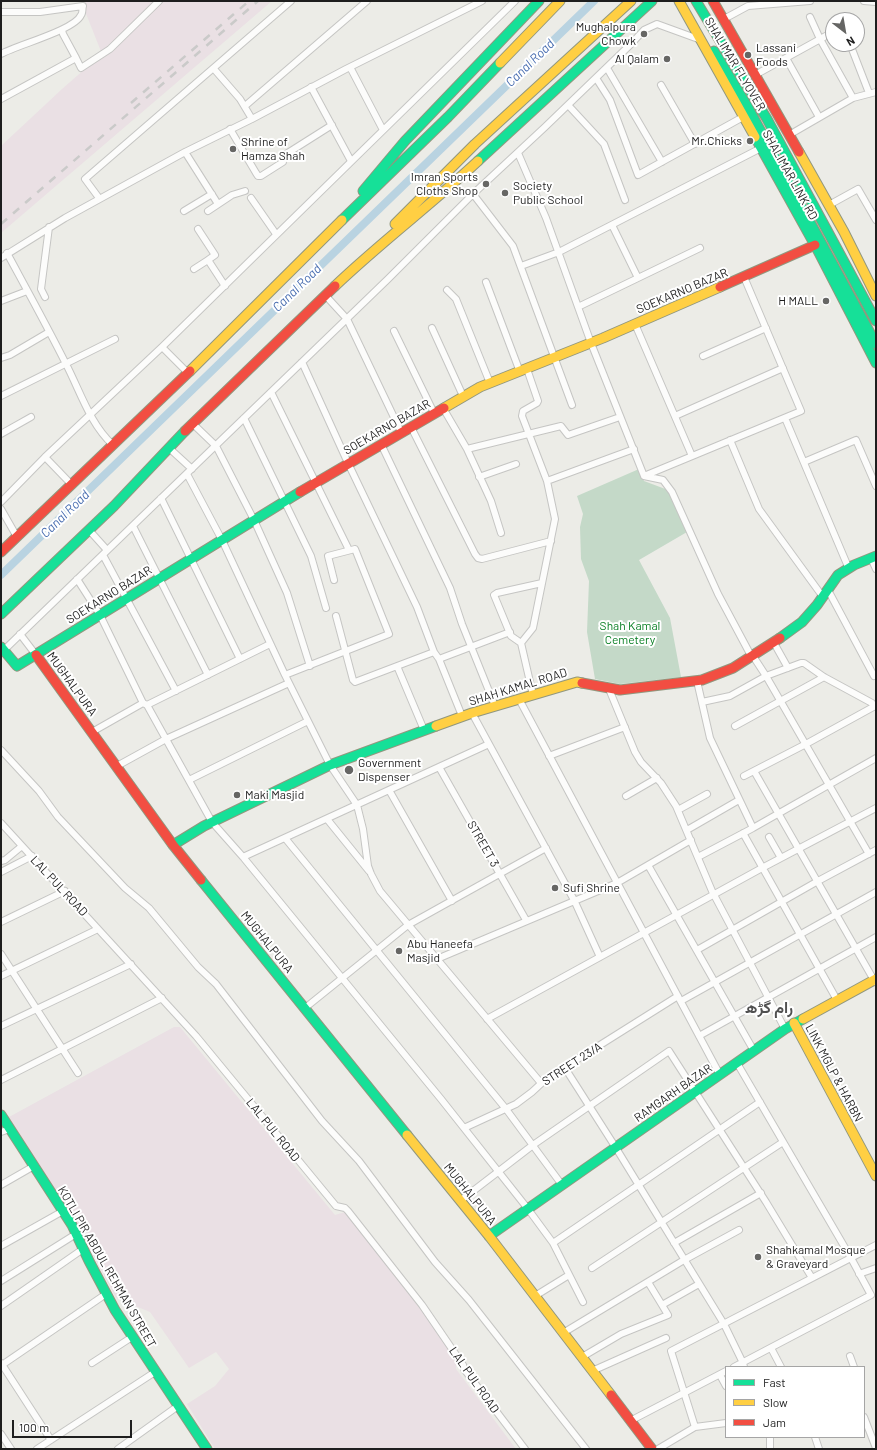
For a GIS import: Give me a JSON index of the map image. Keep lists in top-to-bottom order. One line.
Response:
{"streets":{"main road":["SHALIMAR FLYOVER","SHALIMAR LINK RD","SOEKARNO BAZAR","MUGHALPURA","SHAH KAMAL ROAD","LINK MGLP & HARBN","RAMGARH BAZAR","KOTLI PIR ABDUL REHMAN STREET"],"street":["STREET 3","LAL PUL ROAD","STREET 23/A"]},"crossings":[["SHALIMAR LINK RD","SOEKARNO BAZAR"],["SOEKARNO BAZAR","MUGHALPURA"],["MUGHALPURA","SHAH KAMAL ROAD"],["MUGHALPURA","RAMGARH BAZAR"],["LINK MGLP & HARBN","RAMGARH BAZAR"]],"districts":["رام گڑھ"],"water":["Canal Road"],"parks":["Shah Kamal Cemetery"],"places":["Mughalpura Chowk","Lassani Foods","Al Qalam","Mr.Chicks","Shrine of Hamza Shah","Imran Sports Cloths Shop","Society Public School","H MALL","Government Dispenser","Maki Masjid","Sufi Shrine","Abu Haneefa Masjid","Shahkamal Mosque & Graveyard"],"legend":["Fast","Slow","Jam"],"scale_bar":"100 m","north":"bottom right"}
